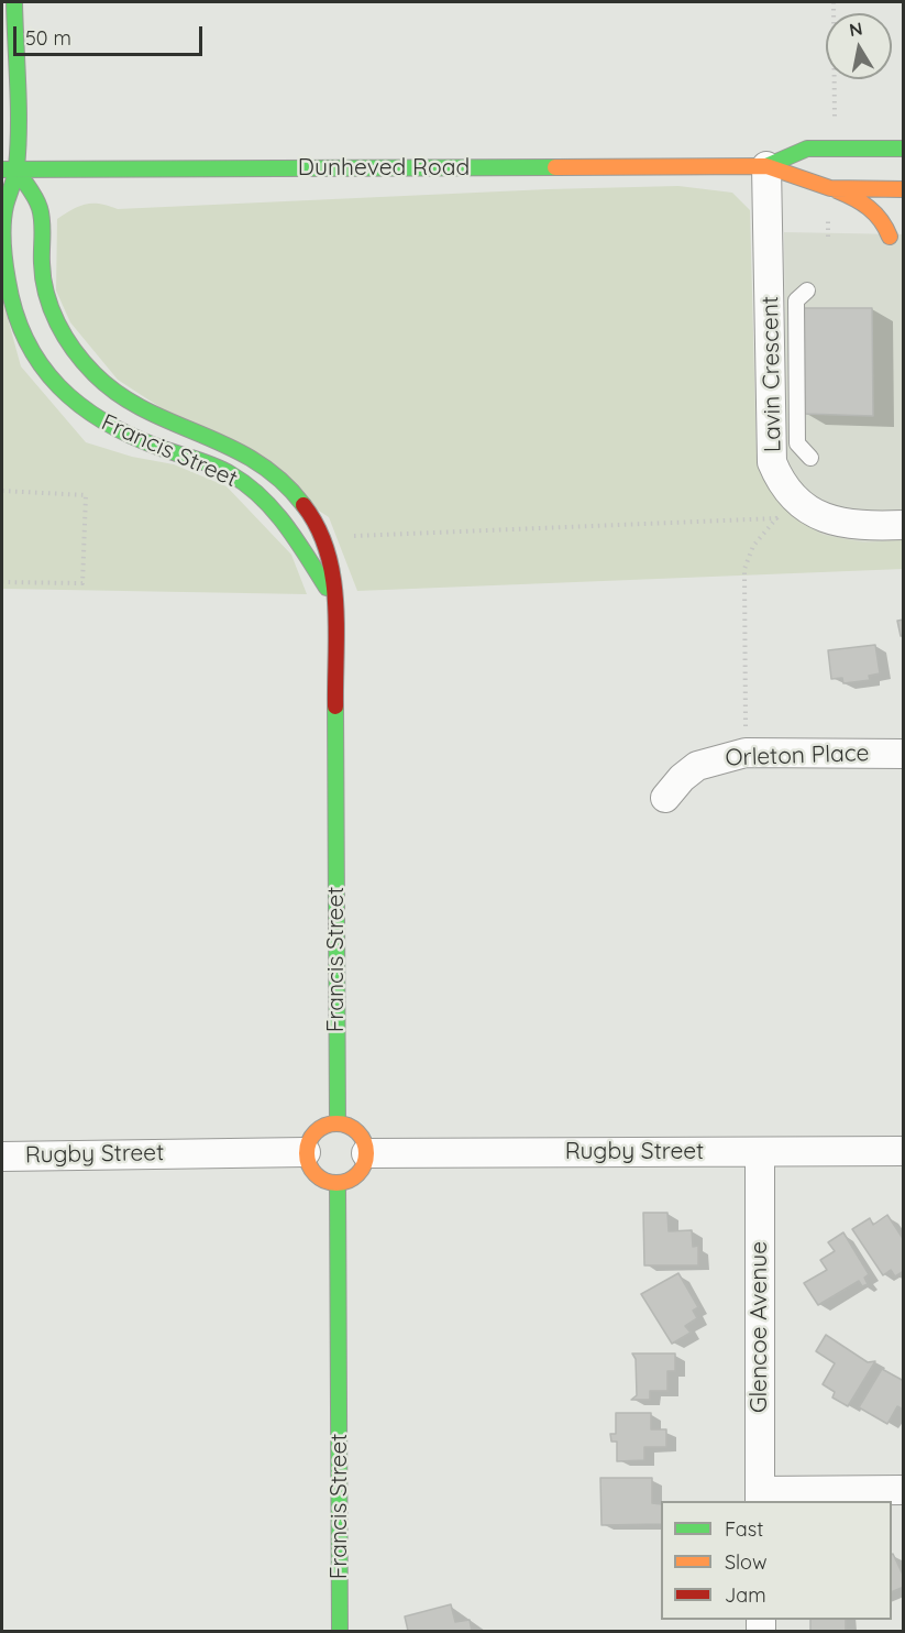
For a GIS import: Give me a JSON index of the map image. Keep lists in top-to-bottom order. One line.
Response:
{"streets":{"street":["Dunheved Road","Lavin Crescent","Francis Street","Orleton Place","Rugby Street","Glencoe Avenue"]},"crossings":[["Dunheved Road","Lavin Crescent"],["Dunheved Road","Francis Street"],["Francis Street","Rugby Street"],["Rugby Street","Glencoe Avenue"]],"legend":["Fast","Slow","Jam"],"scale_bar":"50 m","north":"top"}
